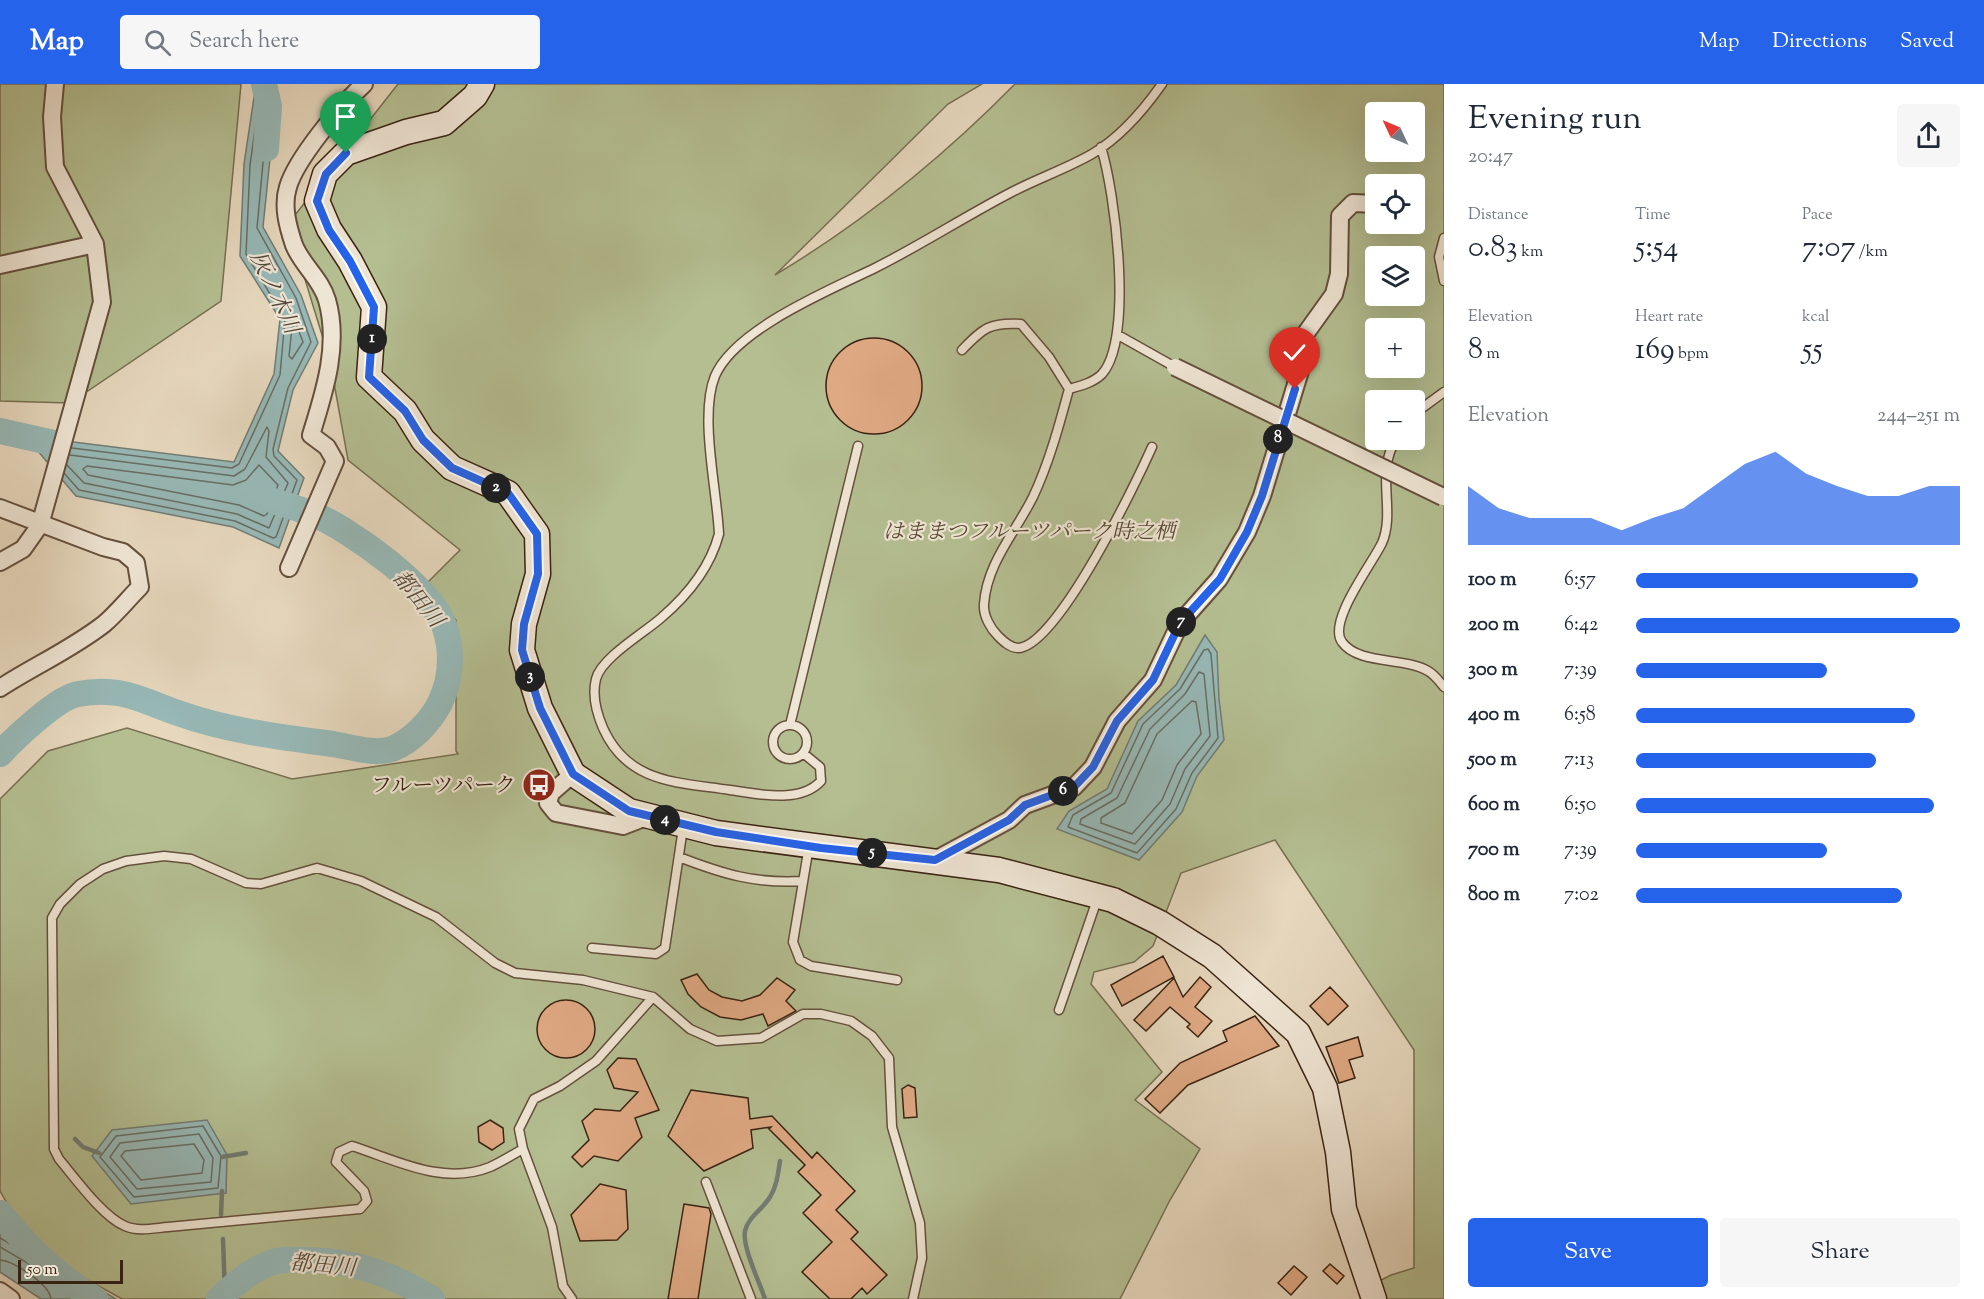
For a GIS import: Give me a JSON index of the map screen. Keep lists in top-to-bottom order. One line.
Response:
{"water":["灰ノ木川","都田川"],"parks":["はままつフルーツパーク時之栖"],"places":{"bus stop":["フルーツパーク"]},"scale_bar":"50 m","north":"top left","page":{"header":"Map","search":"Search here","nav":["Map","Directions","Saved"],"heading":["Evening run","20:47"],"map_buttons":["+","−"],"stats":[["Distance","0.83 km"],["Time","5:54"],["Pace","7:07 /km"],["Elevation","8 m"],["Heart rate","169 bpm"],["kcal","55"]],"pins":["1","8","2","7","3","6","4","5"],"chart":["Elevation","244–251 m"],"list":[{"name":"100 m","note":"6:57"},{"name":"200 m","note":"6:42"},{"name":"300 m","note":"7:39"},{"name":"400 m","note":"6:58"},{"name":"500 m","note":"7:13"},{"name":"600 m","note":"6:50"},{"name":"700 m","note":"7:39"},{"name":"800 m","note":"7:02"}],"buttons":["Save","Share"],"scale":"50 m"}}
